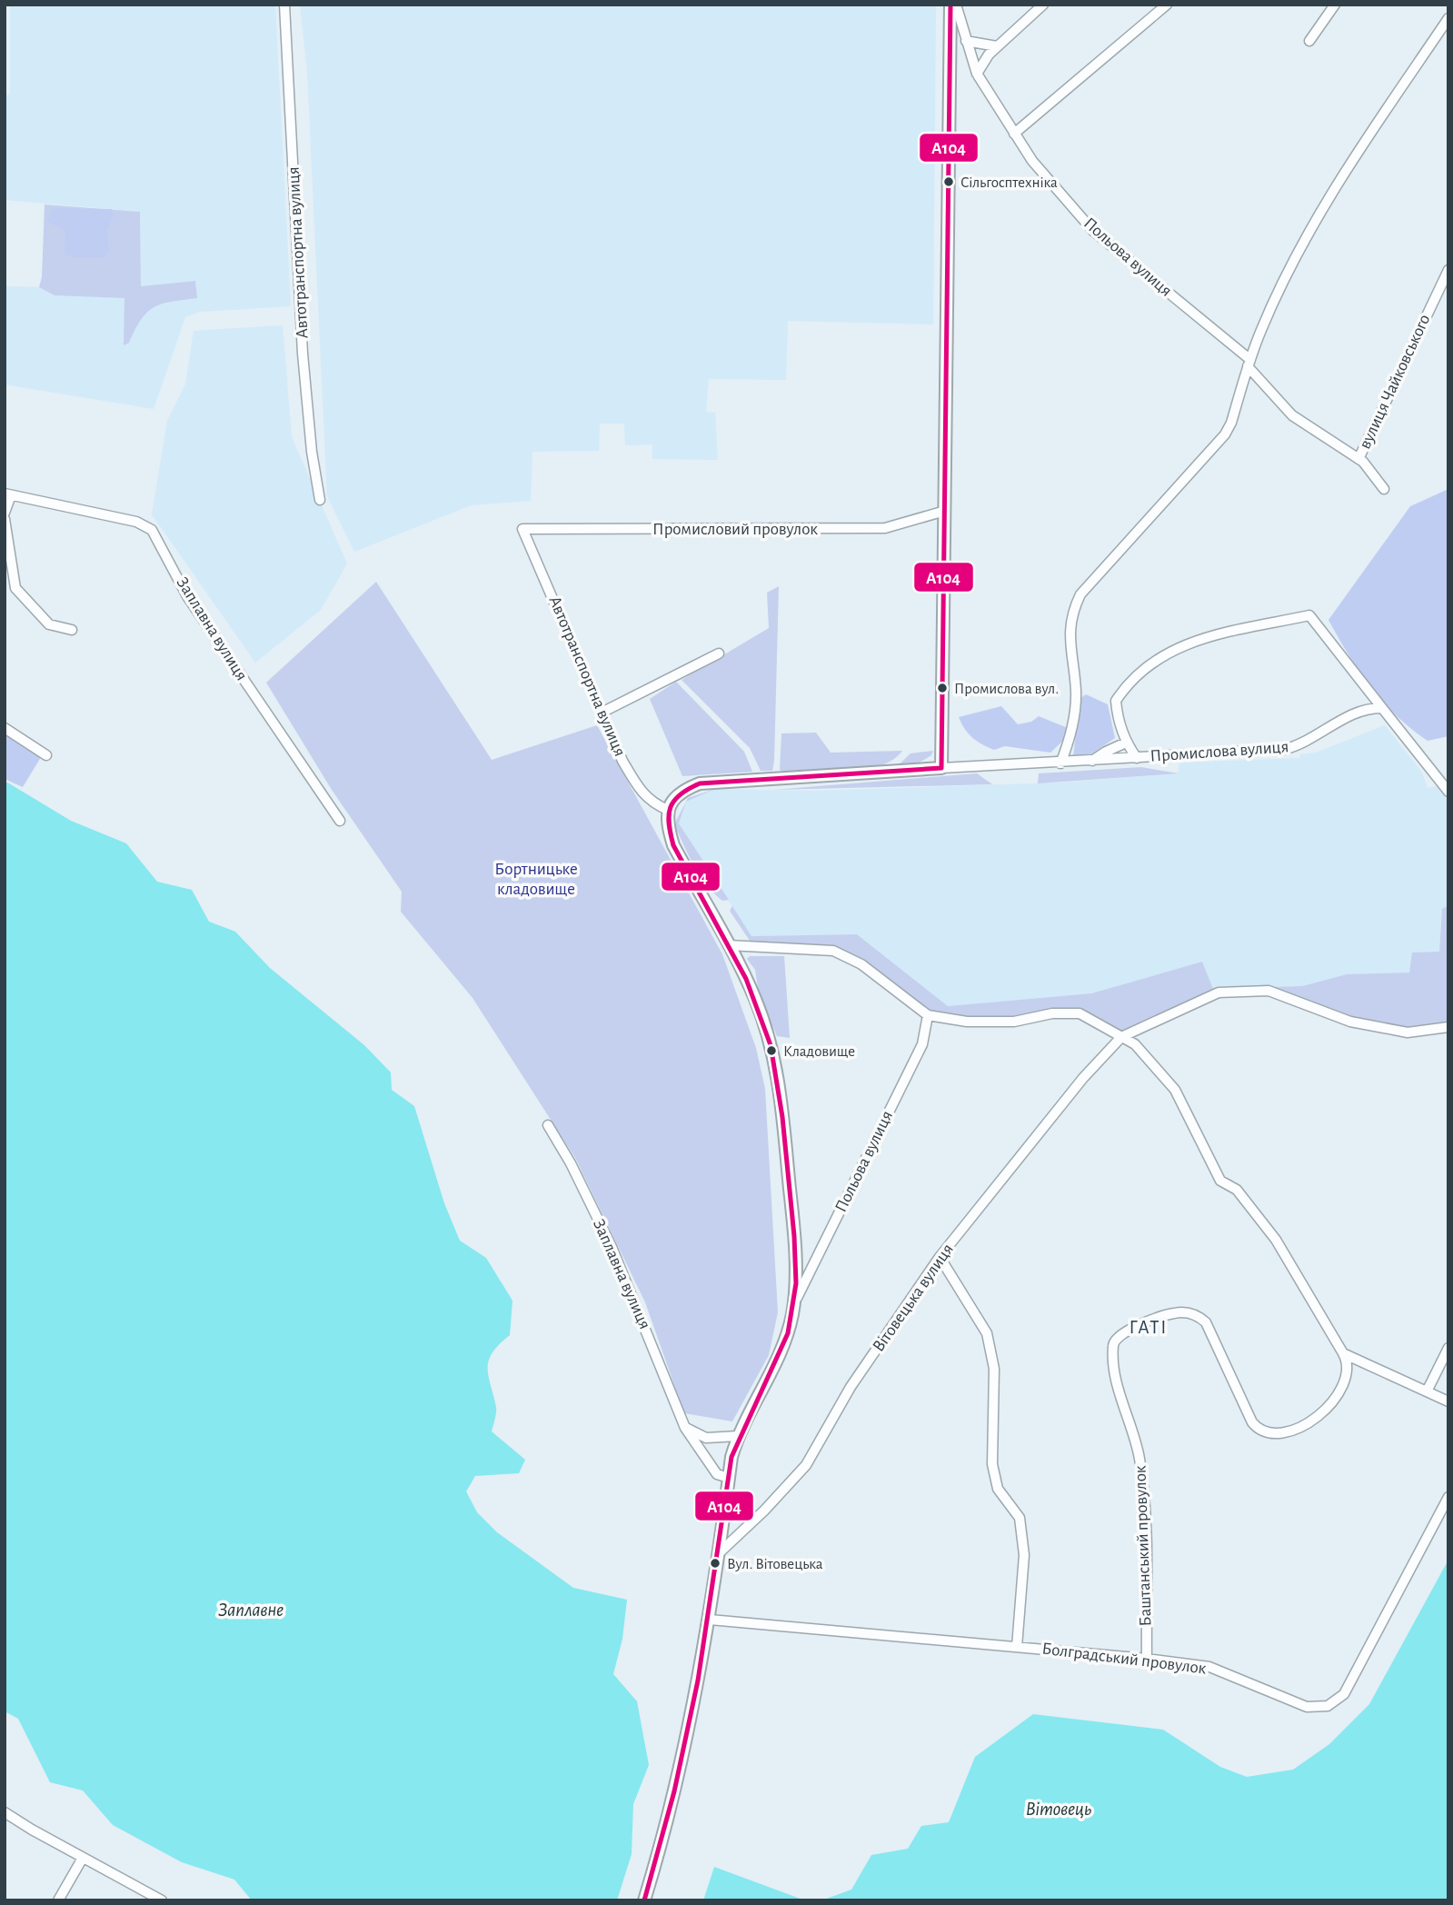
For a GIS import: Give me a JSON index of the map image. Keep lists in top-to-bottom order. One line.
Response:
{"streets":{"street":["Автотранспортна вулиця","Польова вулиця","вулиця Чайковського","Промисловий провулок","Заплавна вулиця","Промислова вулиця","Вітовецька вулиця","Баштанський провулок","Болградський провулок"]},"crossings":[["Автотранспортна вулиця","Промисловий провулок"],["Автотранспортна вулиця","Промислова вулиця"],["Польова вулиця","вулиця Чайковського"],["Баштанський провулок","Болградський провулок"]],"districts":["ГАТІ"],"water":["Заплавне","Вітовець"],"parks":["Бортницьке кладовище"],"places":["Сільгосптехніка","Промислова вул.","Кладовище","Вул. Вітовецька"],"lines":["transit line А104"]}
